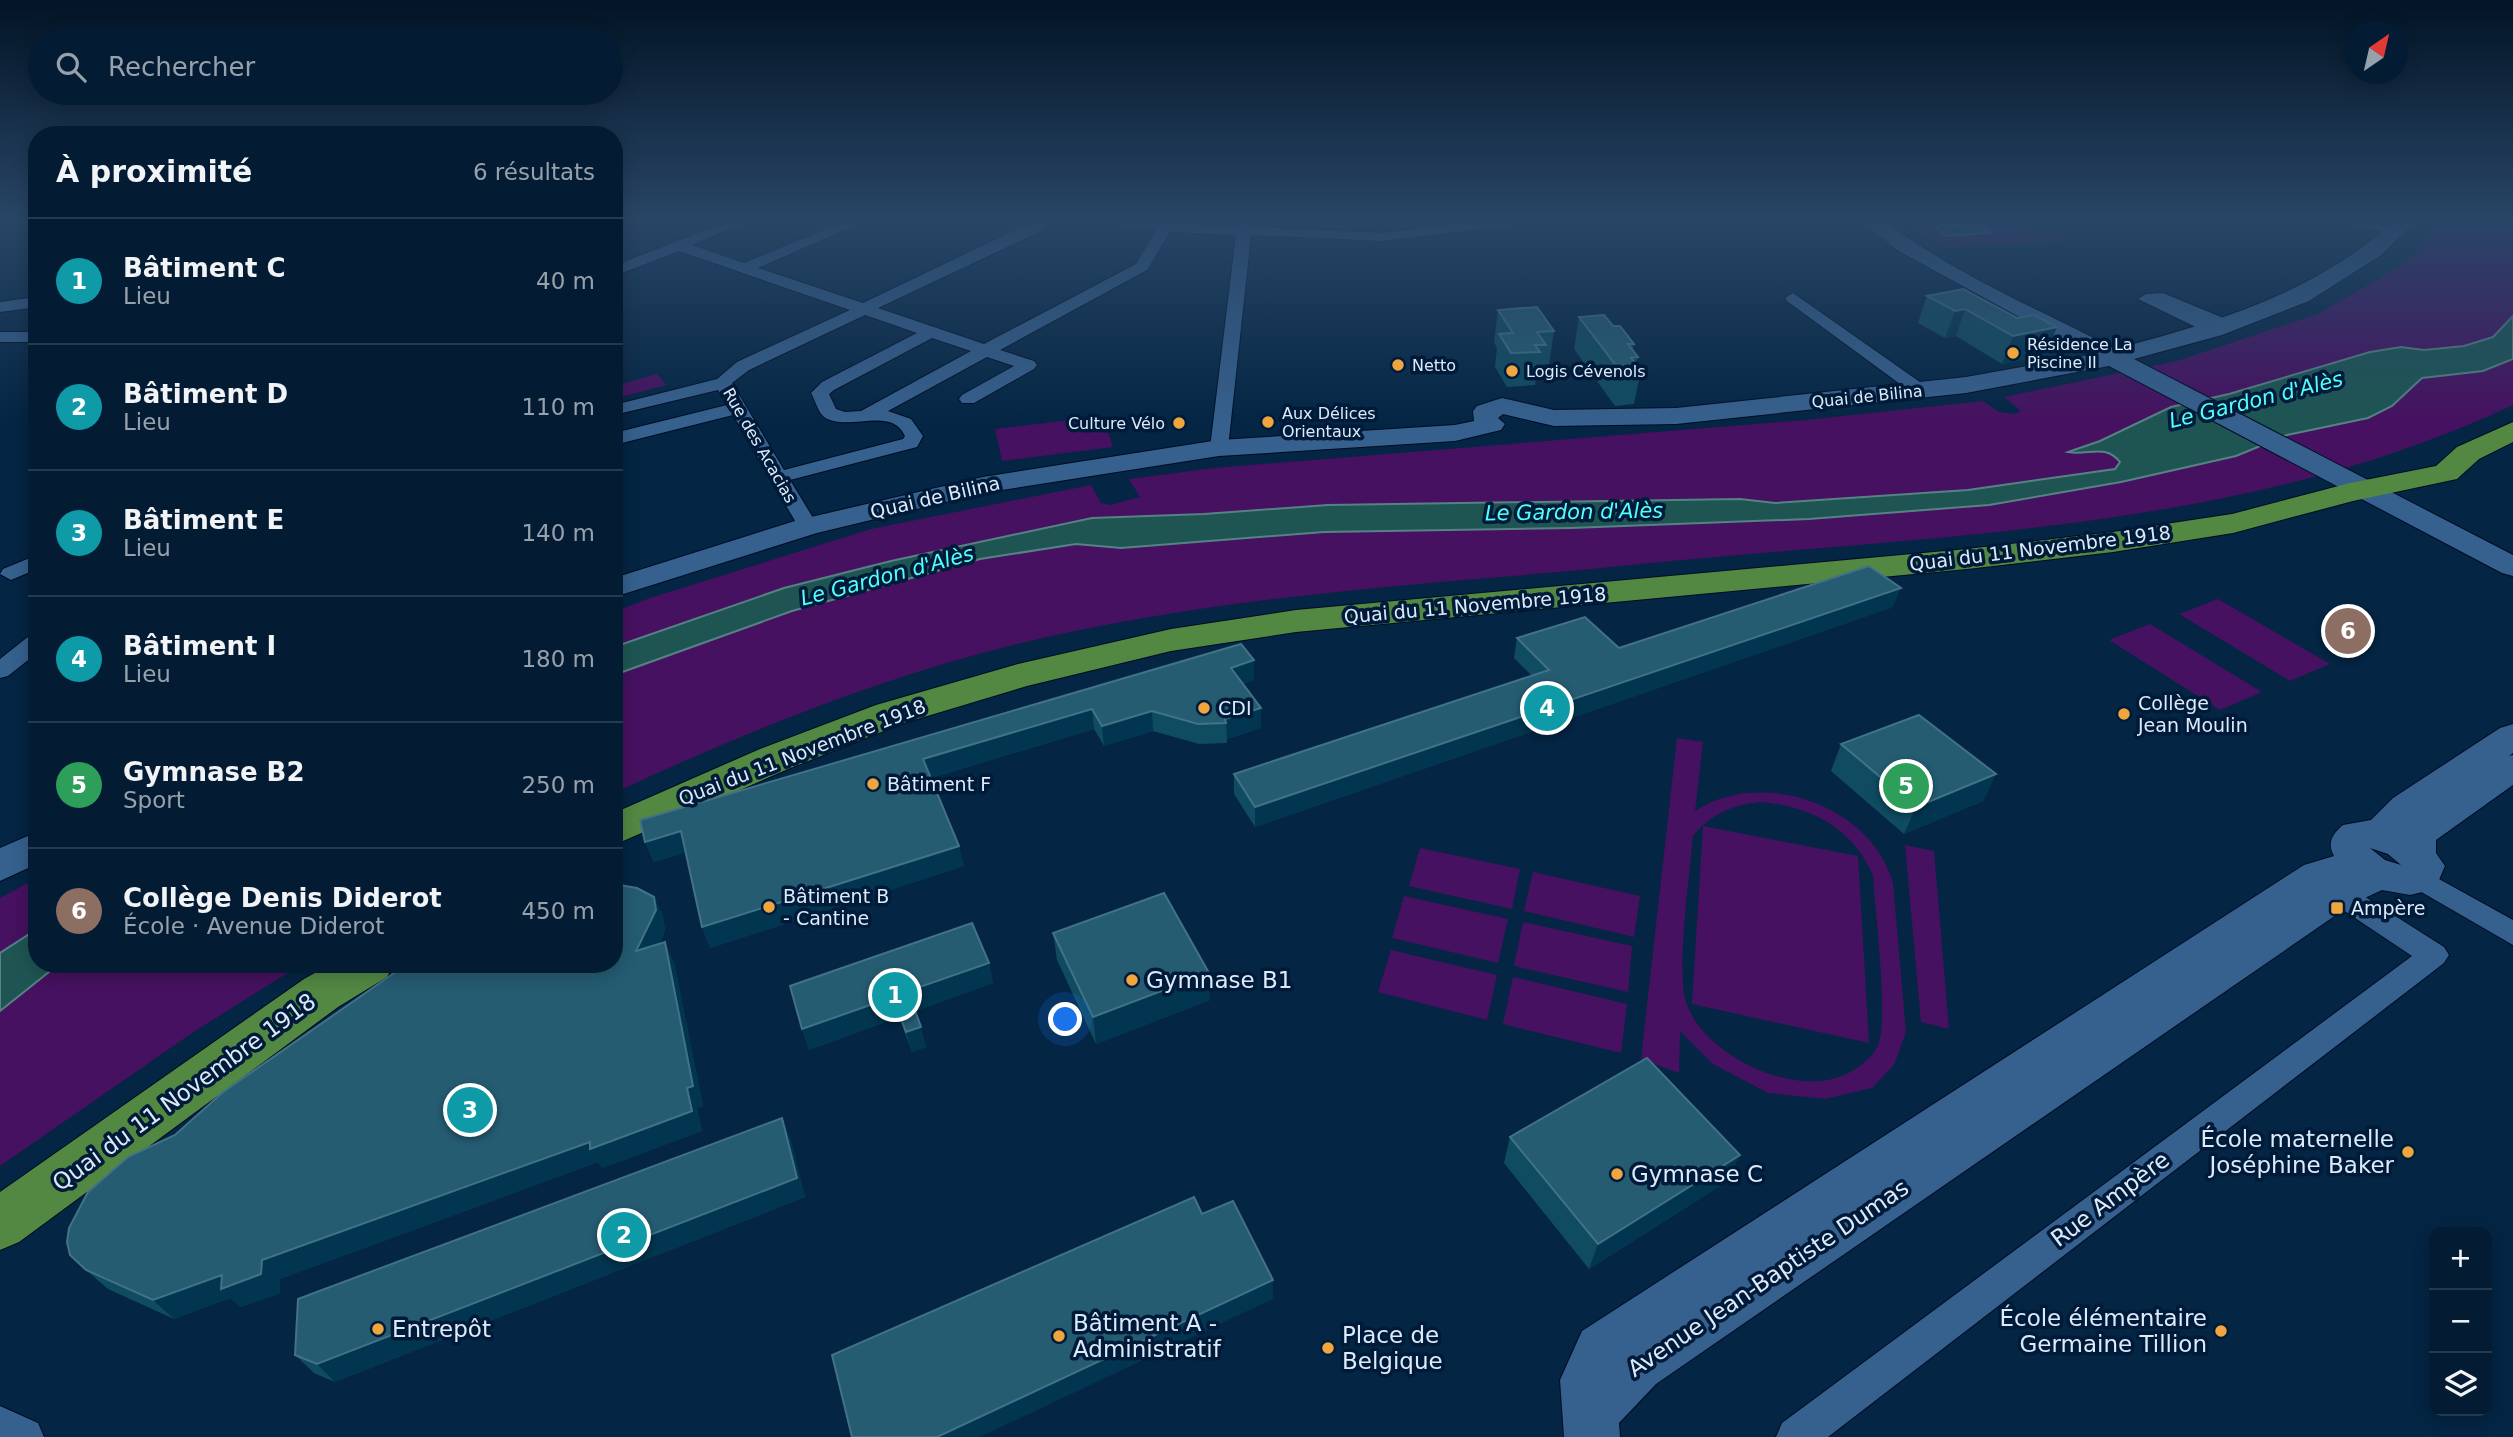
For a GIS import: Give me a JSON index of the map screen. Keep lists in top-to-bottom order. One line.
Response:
{"streets":{"main road":["Quai de Bilina","Quai du 11 Novembre 1918","Avenue Jean-Baptiste Dumas"],"street":["Rue des Acacias","Rue Ampère"]},"crossings":[["Quai de Bilina","Rue des Acacias"],["Rue Ampère","Avenue Jean-Baptiste Dumas"]],"water":["Le Gardon d'Alès"],"places":{"other":["Résidence La Piscine II","Netto","Logis Cévenols","Aux Délices Orientaux","Culture Vélo","CDI","Collège Jean Moulin","Bâtiment F","Bâtiment B - Cantine","Gymnase B1","École maternelle Joséphine Baker","Gymnase C","Entrepôt","École élémentaire Germaine Tillion","Bâtiment A - Administratif","Place de Belgique"],"transit":["Ampère"]},"north":"top right","page":{"search":"Rechercher","heading":["À proximité","6 résultats"],"list":[{"mark":"1","name":"Bâtiment C","note":"Lieu","value":"40 m"},{"mark":"2","name":"Bâtiment D","note":"Lieu","value":"110 m"},{"mark":"3","name":"Bâtiment E","note":"Lieu","value":"140 m"},{"mark":"4","name":"Bâtiment I","note":"Lieu","value":"180 m"},{"mark":"5","name":"Gymnase B2","note":"Sport","value":"250 m"},{"mark":"6","name":"Collège Denis Diderot","note":"École · Avenue Diderot","value":"450 m"}],"pins":["6","4","5","1","3","2"],"map_buttons":["+","−"]}}
